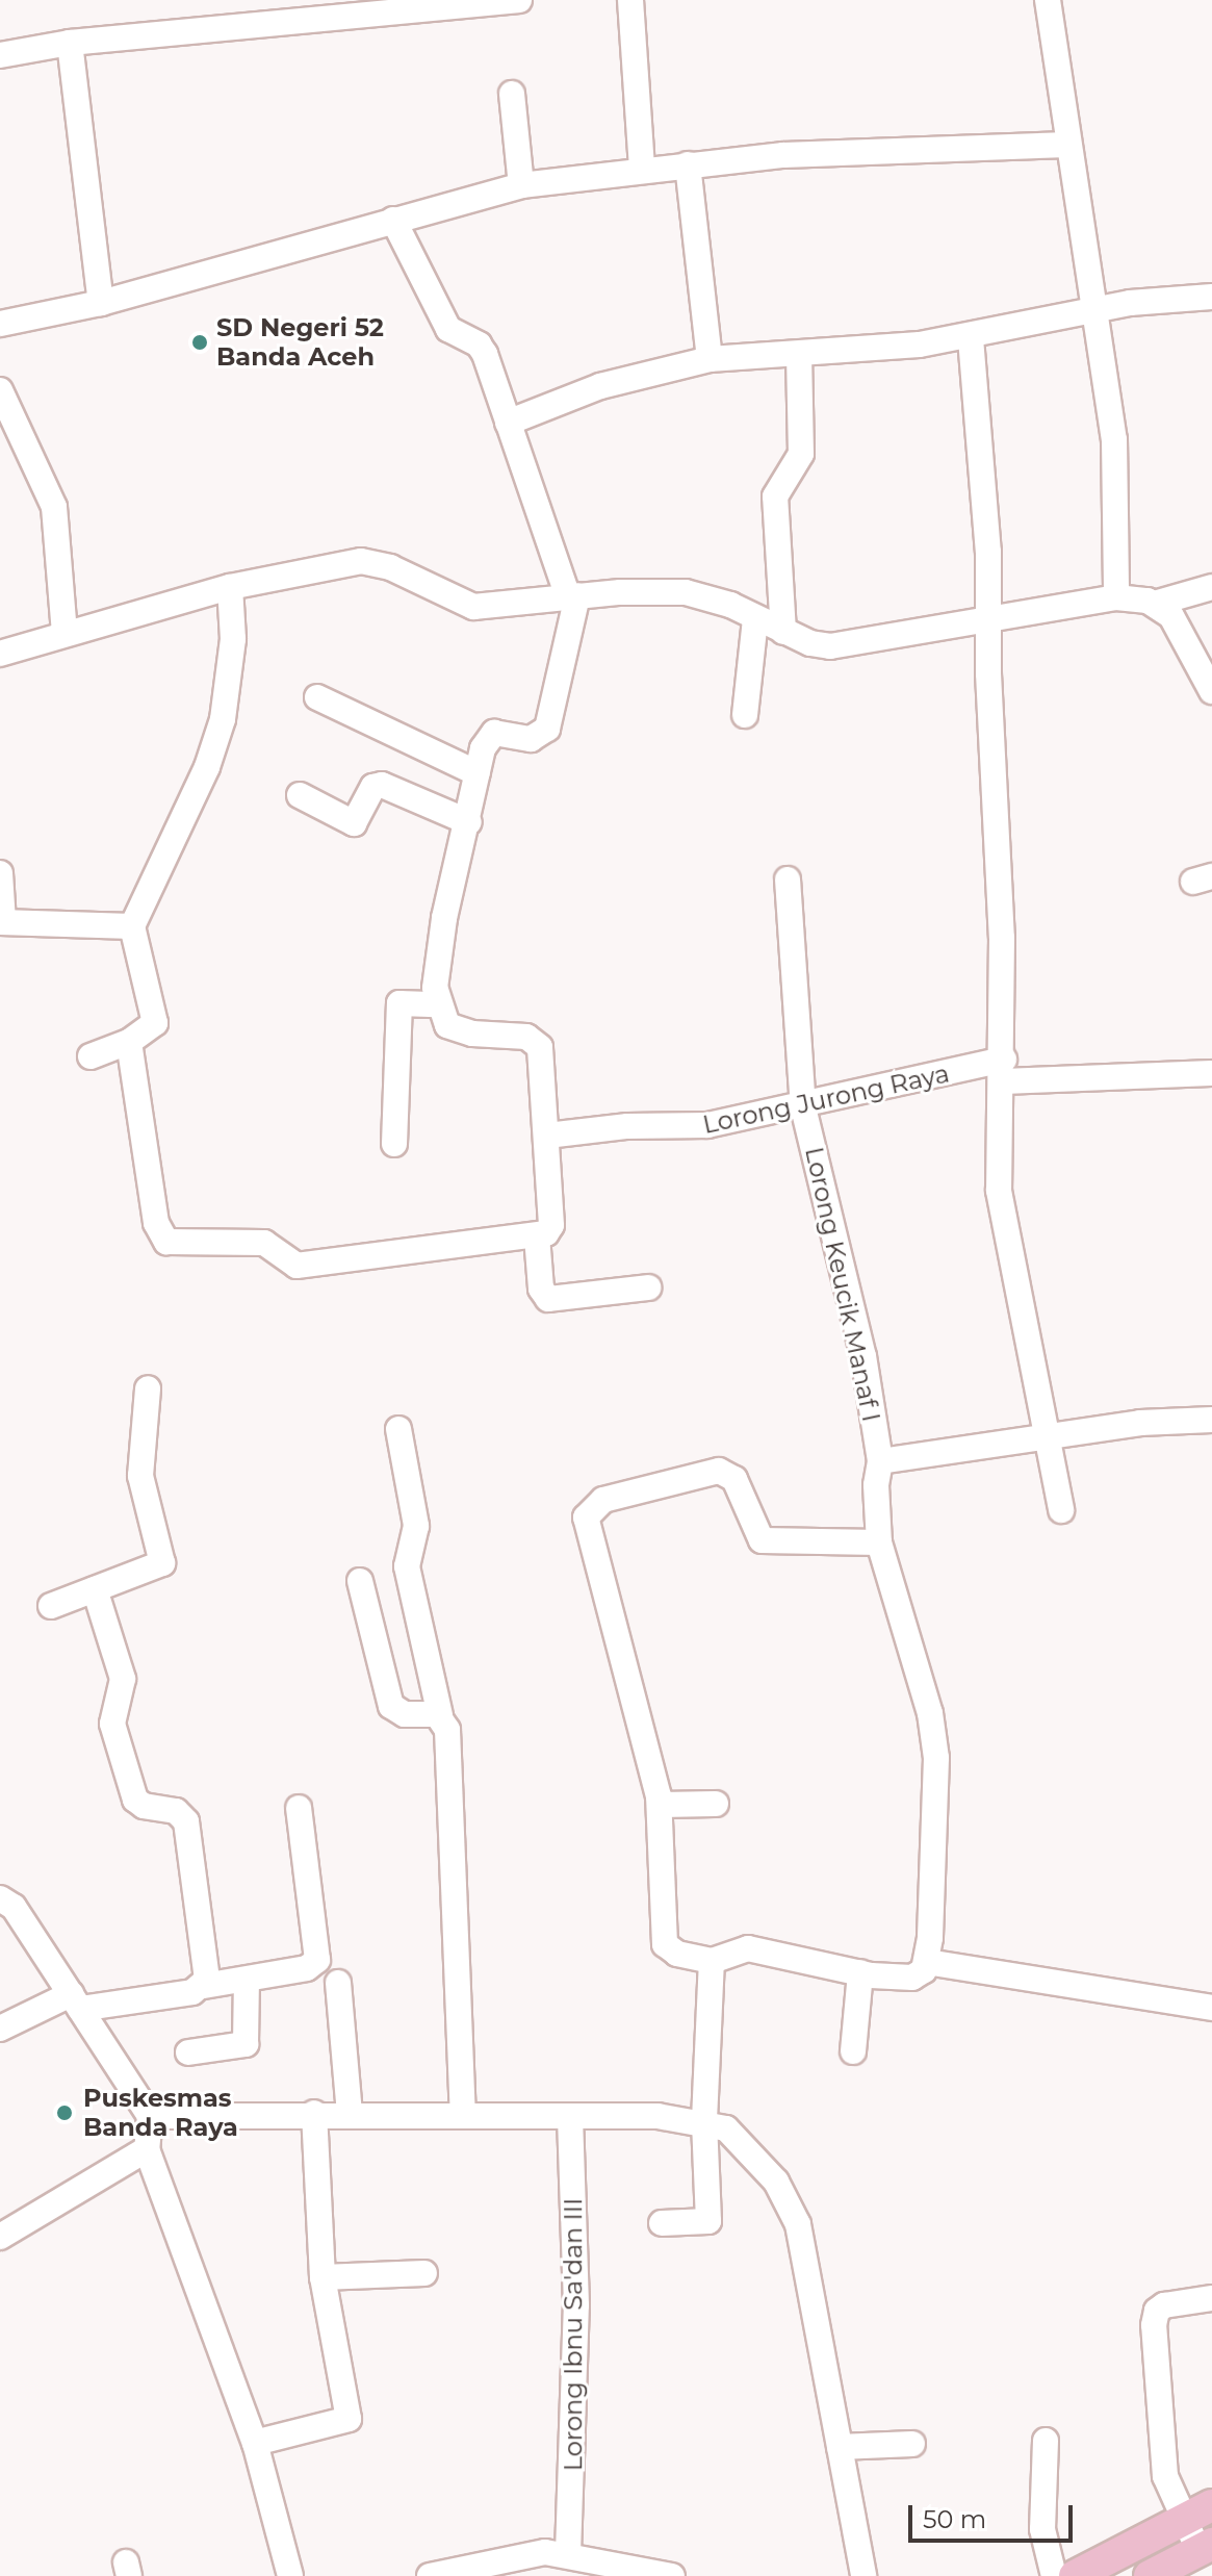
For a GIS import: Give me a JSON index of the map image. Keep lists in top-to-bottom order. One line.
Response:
{"streets":{"street":["Lorong Jurong Raya","Lorong Keucik Manaf I","Lorong Ibnu Sa'dan III"]},"crossings":[["Lorong Jurong Raya","Lorong Keucik Manaf I"]],"places":["SD Negeri 52 Banda Aceh","Puskesmas Banda Raya"],"scale_bar":"50 m"}
